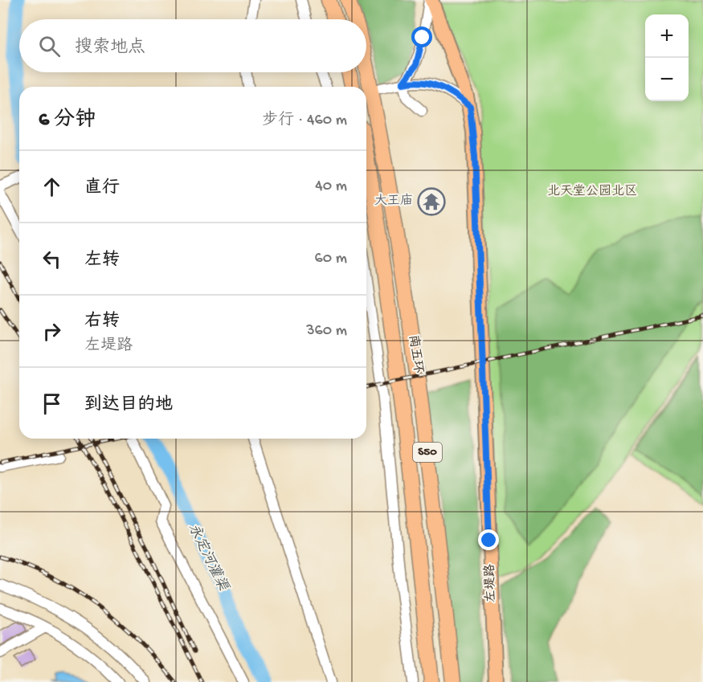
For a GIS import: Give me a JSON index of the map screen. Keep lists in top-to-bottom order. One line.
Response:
{"streets":{"highway":["南五环","S50"],"main road":["左堤路"]},"water":["永定河灌渠"],"parks":["北天堂公园北区"],"places":{"temple":["大王庙"]},"page":{"map_buttons":["+","−"],"search":"搜索地点","heading":["6 分钟","步行 · 460 m"],"list":[["直行","40 m"],["左转","60 m"],["右转","左堤路","360 m"],"到达目的地"]}}
